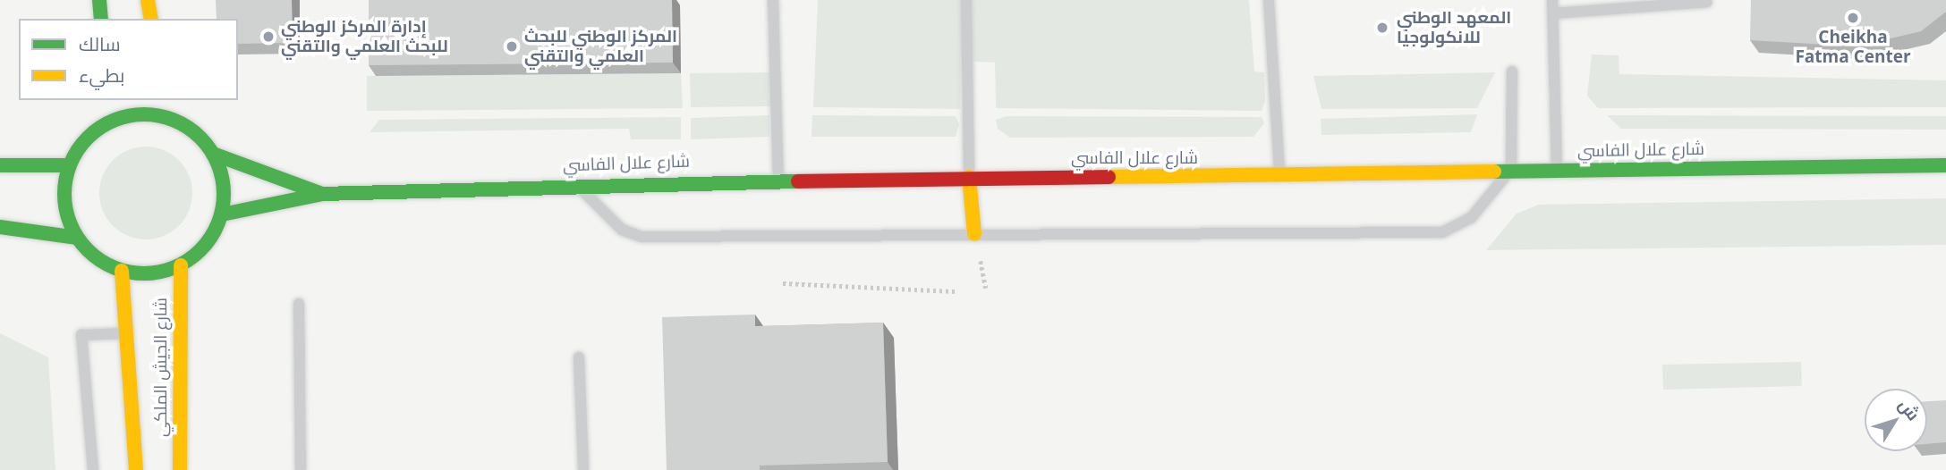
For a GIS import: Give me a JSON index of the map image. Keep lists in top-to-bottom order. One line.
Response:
{"streets":{"street":["شارع علال الفاسي","شارع الجيش الملكي"]},"crossings":[["شارع علال الفاسي","شارع الجيش الملكي"]],"places":["Cheikha Fatma Center","المعهد الوطني للانكولوجيا","إدارة المركز الوطني للبحث العلمي والتقني","المركز الوطني للبحث العلمي والتقني"],"legend":["سالك","بطيء"],"north":"top right"}
